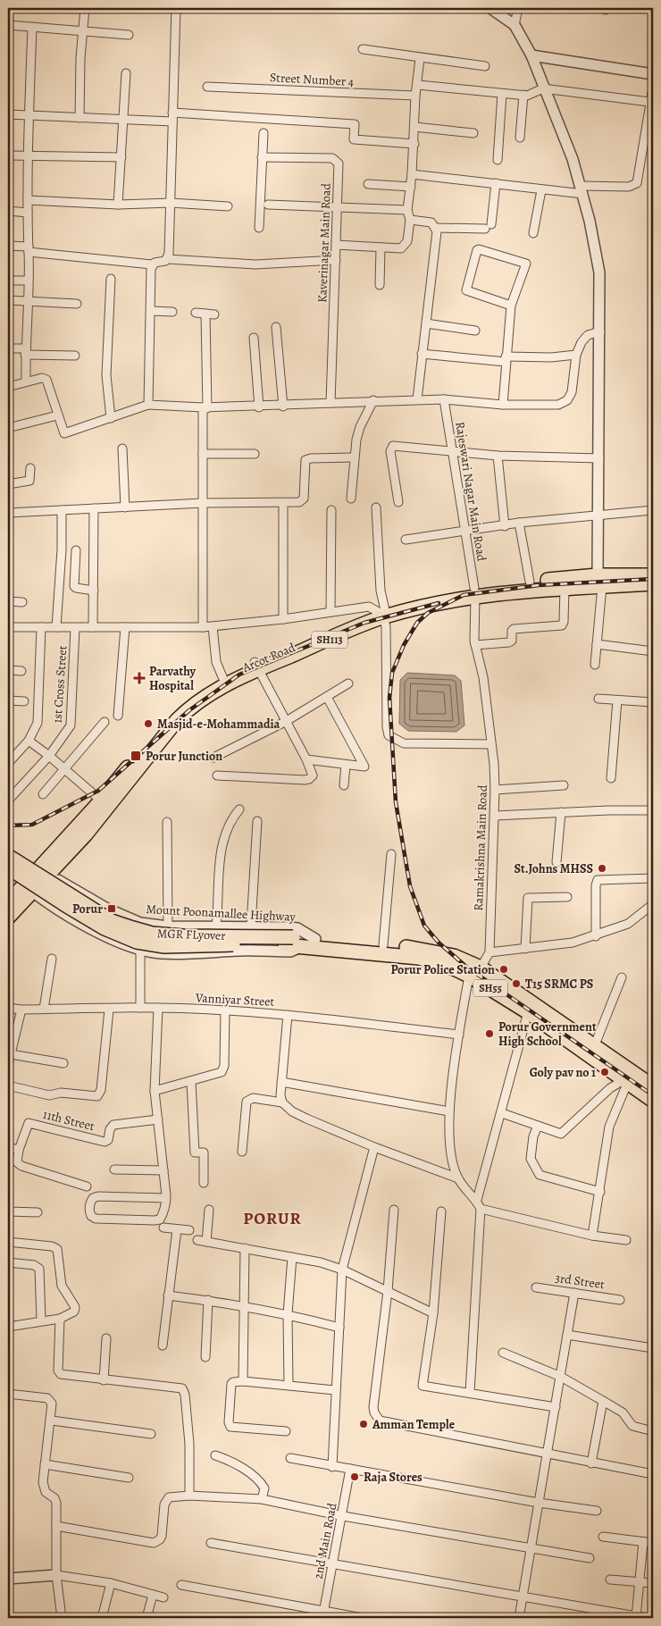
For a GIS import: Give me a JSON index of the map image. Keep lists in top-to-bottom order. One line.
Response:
{"streets":{"main road":["SH113","Arcot Road","MGR FLyover","SH55"],"street":["Street Number 4","Kaverinagar Main Road","Rajeswari Nagar Main Road","1st Cross Street","Ramakrishna Main Road","Mount Poonamallee Highway","Vanniyar Street","11th Street","3rd Street","2nd Main Road"]},"crossings":[["Rajeswari Nagar Main Road","Arcot Road"],["Rajeswari Nagar Main Road","Ramakrishna Main Road"],["SH113","Arcot Road"],["SH113","Mount Poonamallee Highway"],["Arcot Road","Mount Poonamallee Highway"],["Mount Poonamallee Highway","MGR FLyover"],["Mount Poonamallee Highway","SH55"],["MGR FLyover","SH55"]],"districts":["PORUR"],"places":{"health":["Parvathy Hospital"],"other":["Masjid-e-Mohammadia","St.Johns MHSS","Porur Police Station","T15 SRMC PS","Porur Government High School","Goly pav no 1","Amman Temple","Raja Stores"],"transit":["Porur Junction","Porur"]}}
